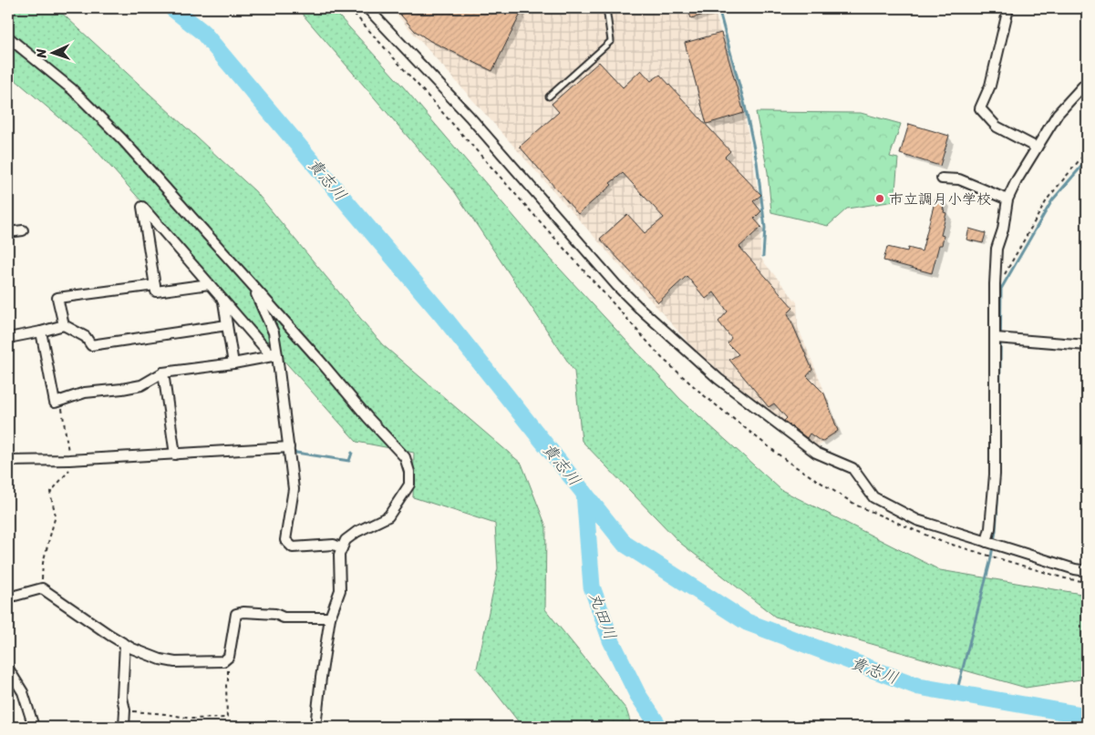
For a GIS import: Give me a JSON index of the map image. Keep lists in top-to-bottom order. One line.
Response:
{"water":["貴志川","丸田川"],"places":["市立調月小学校"],"north":"left"}
